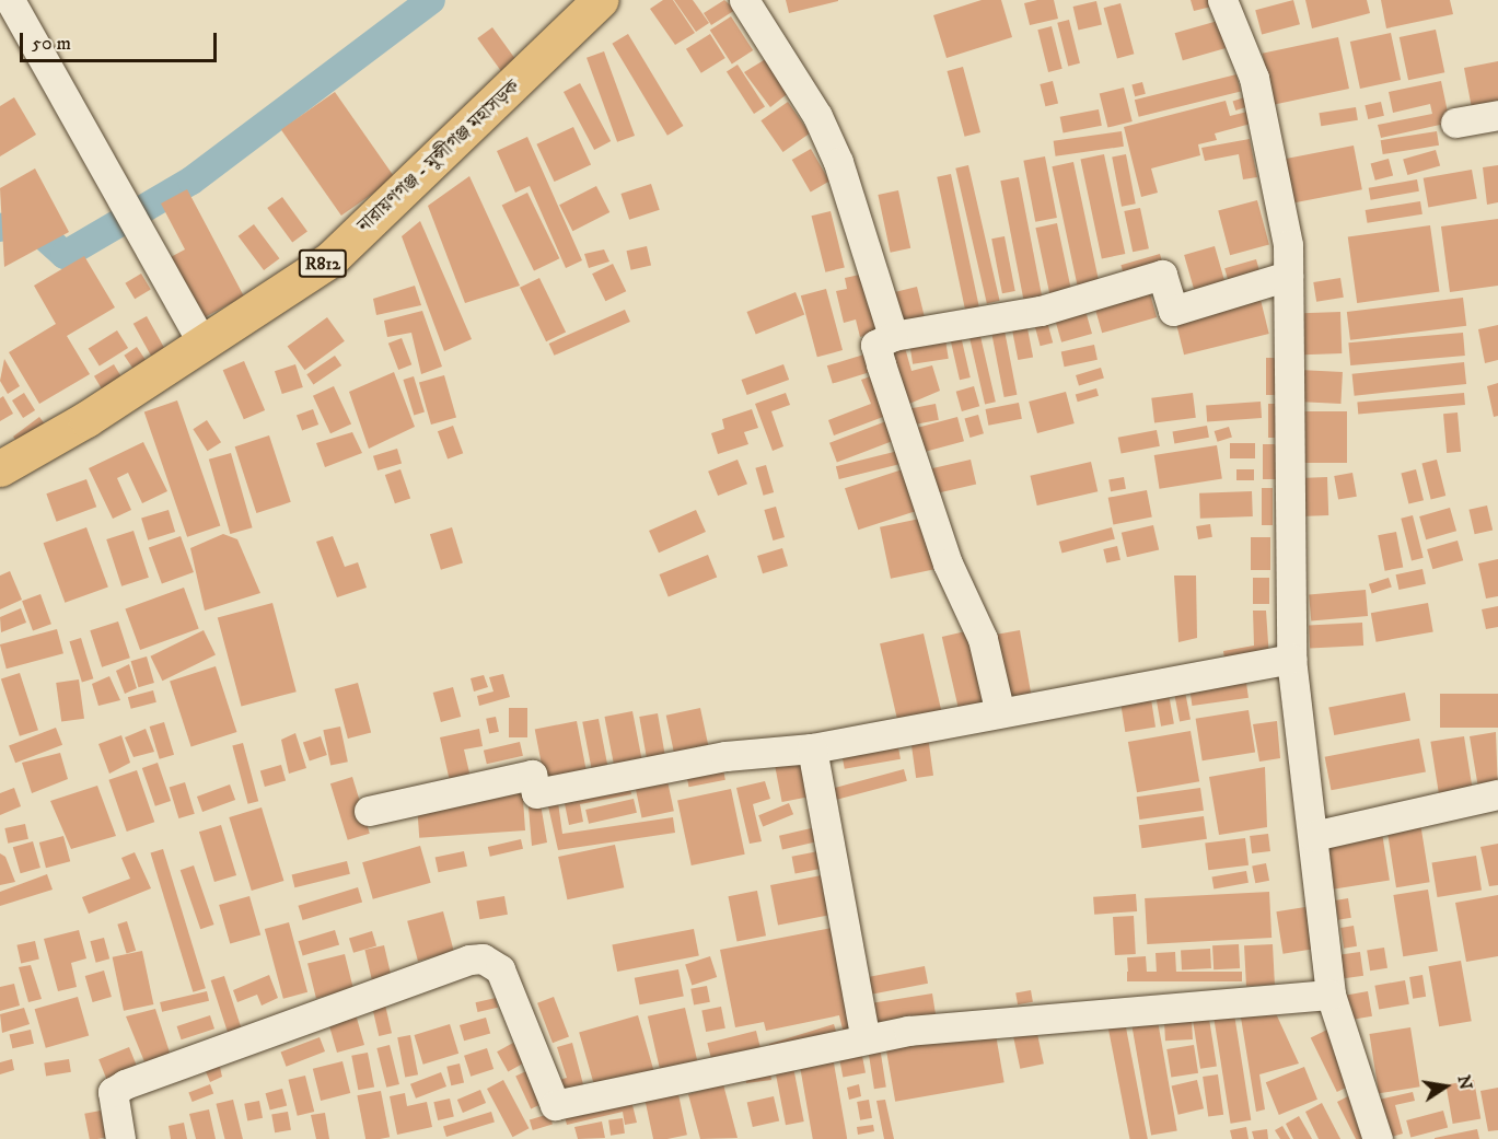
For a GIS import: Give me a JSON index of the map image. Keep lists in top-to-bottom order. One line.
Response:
{"streets":{"main road":["নারায়ণগঞ্জ - মুন্সীগঞ্জ মহাসড়ক","R812"]},"scale_bar":"50 m","north":"right"}
